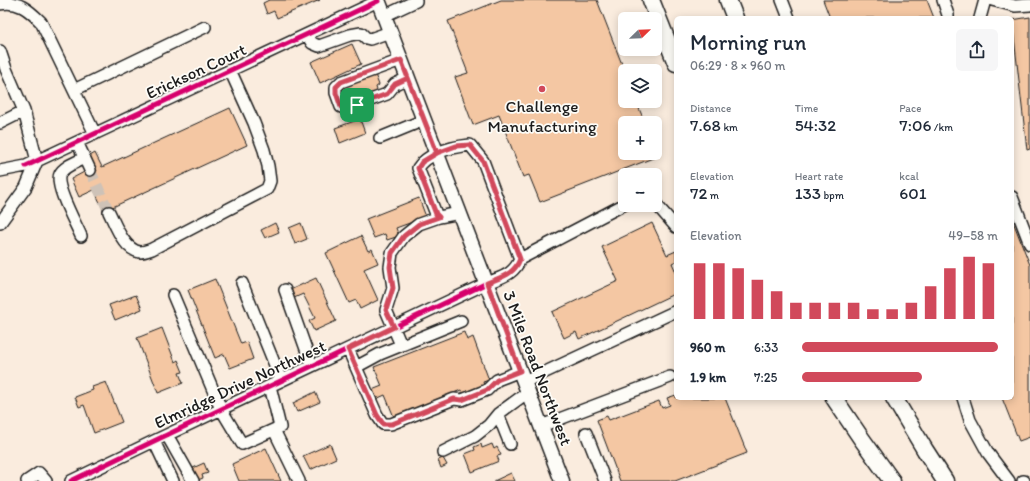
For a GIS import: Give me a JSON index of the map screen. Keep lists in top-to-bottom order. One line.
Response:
{"streets":{"main road":["3 Mile Road Northwest"],"street":["Erickson Court","Elmridge Drive Northwest"]},"crossings":[["Erickson Court","3 Mile Road Northwest"],["3 Mile Road Northwest","Elmridge Drive Northwest"]],"places":["Challenge Manufacturing"],"north":"top right","page":{"map_buttons":["+","−"],"heading":["Morning run","06:29 · 8 × 960 m"],"stats":[["Distance","7.68 km"],["Time","54:32"],["Pace","7:06 /km"],["Elevation","72 m"],["Heart rate","133 bpm"],["kcal","601"]],"chart":["Elevation","49–58 m"],"list":[{"name":"960 m","note":"6:33"},{"name":"1.9 km","note":"7:25"}]}}
